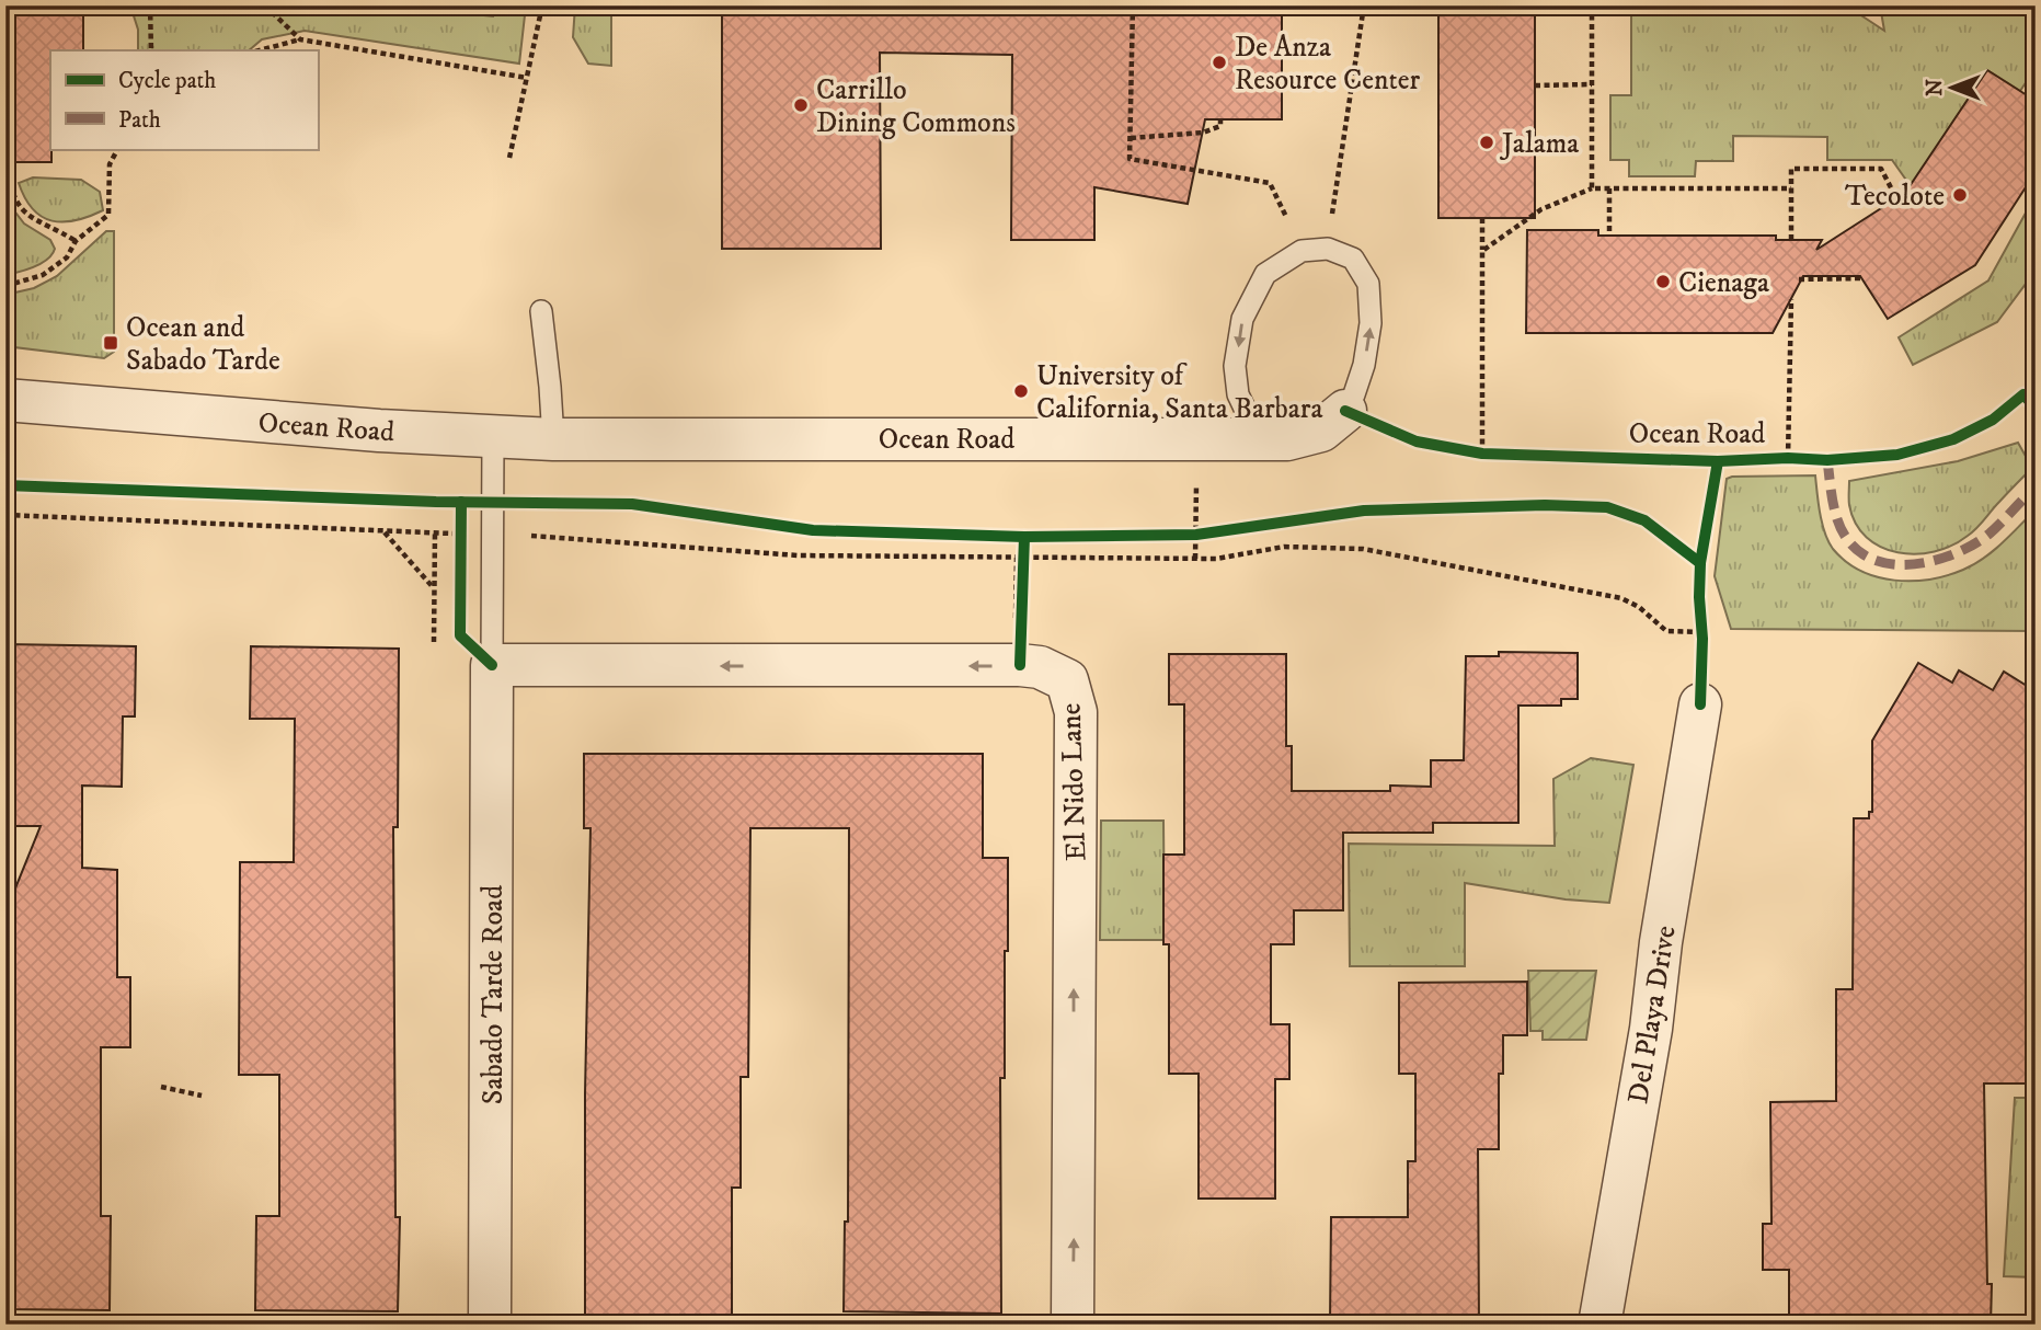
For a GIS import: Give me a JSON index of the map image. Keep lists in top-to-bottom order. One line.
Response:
{"streets":{"street":["Ocean Road","El Nido Lane","Sabado Tarde Road","Del Playa Drive"]},"crossings":[["El Nido Lane","Sabado Tarde Road"]],"places":{"other":["De Anza Resource Center","Carrillo Dining Commons","Jalama","Tecolote","Cienaga","University of California, Santa Barbara"],"transit":["Ocean and Sabado Tarde"]},"legend":["Cycle path","Path"],"north":"left"}
